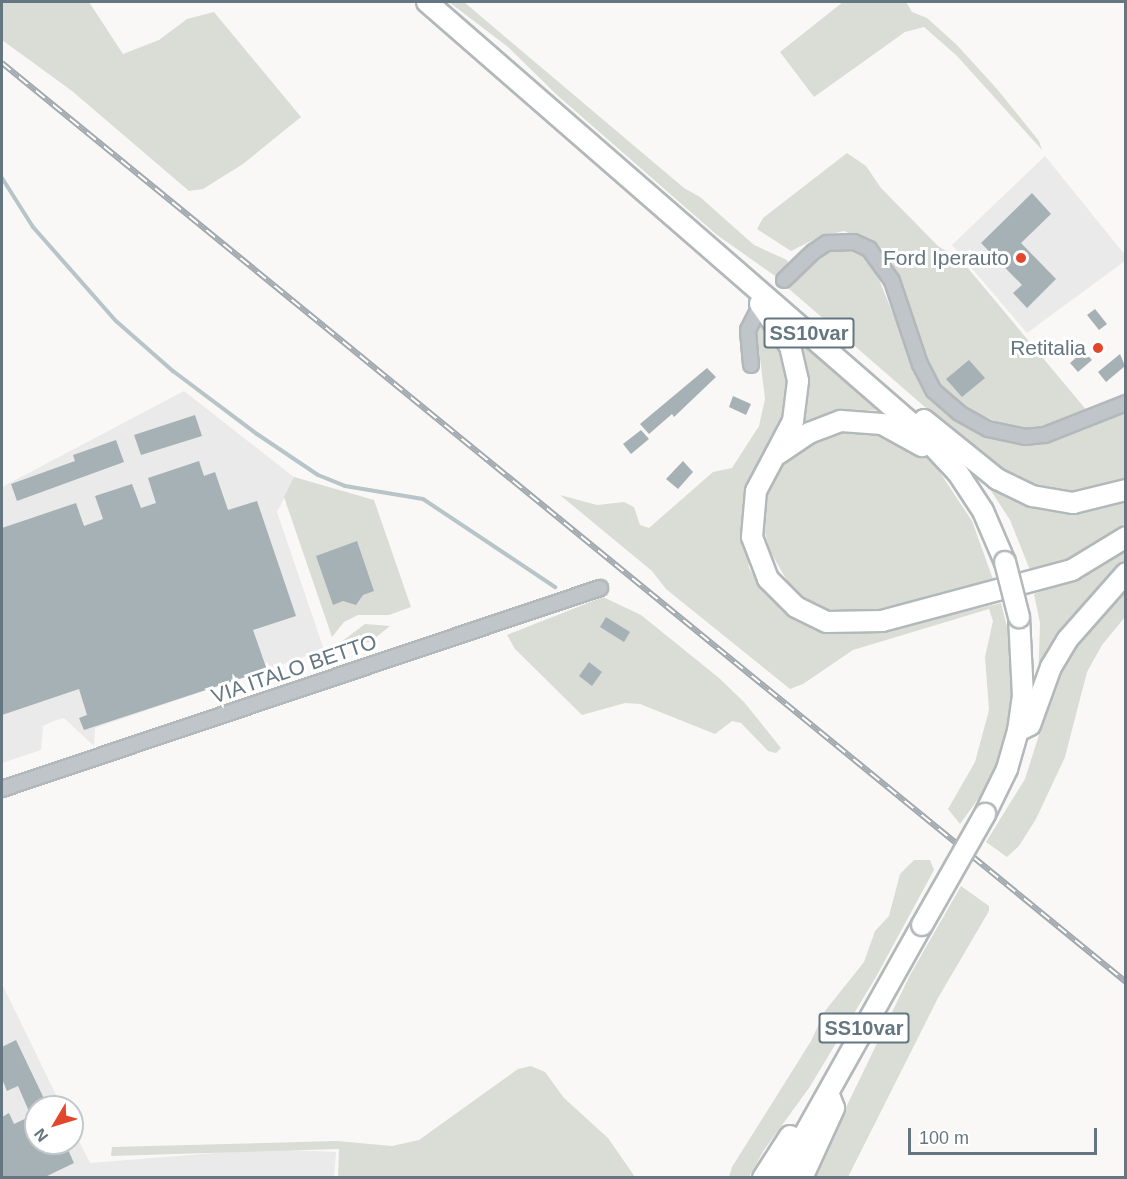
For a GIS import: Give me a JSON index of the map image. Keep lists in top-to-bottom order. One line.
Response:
{"streets":{"highway":["SS10var"],"street":["VIA ITALO BETTO"]},"places":["Ford Iperauto","Retitalia"],"scale_bar":"100 m","north":"bottom left"}
